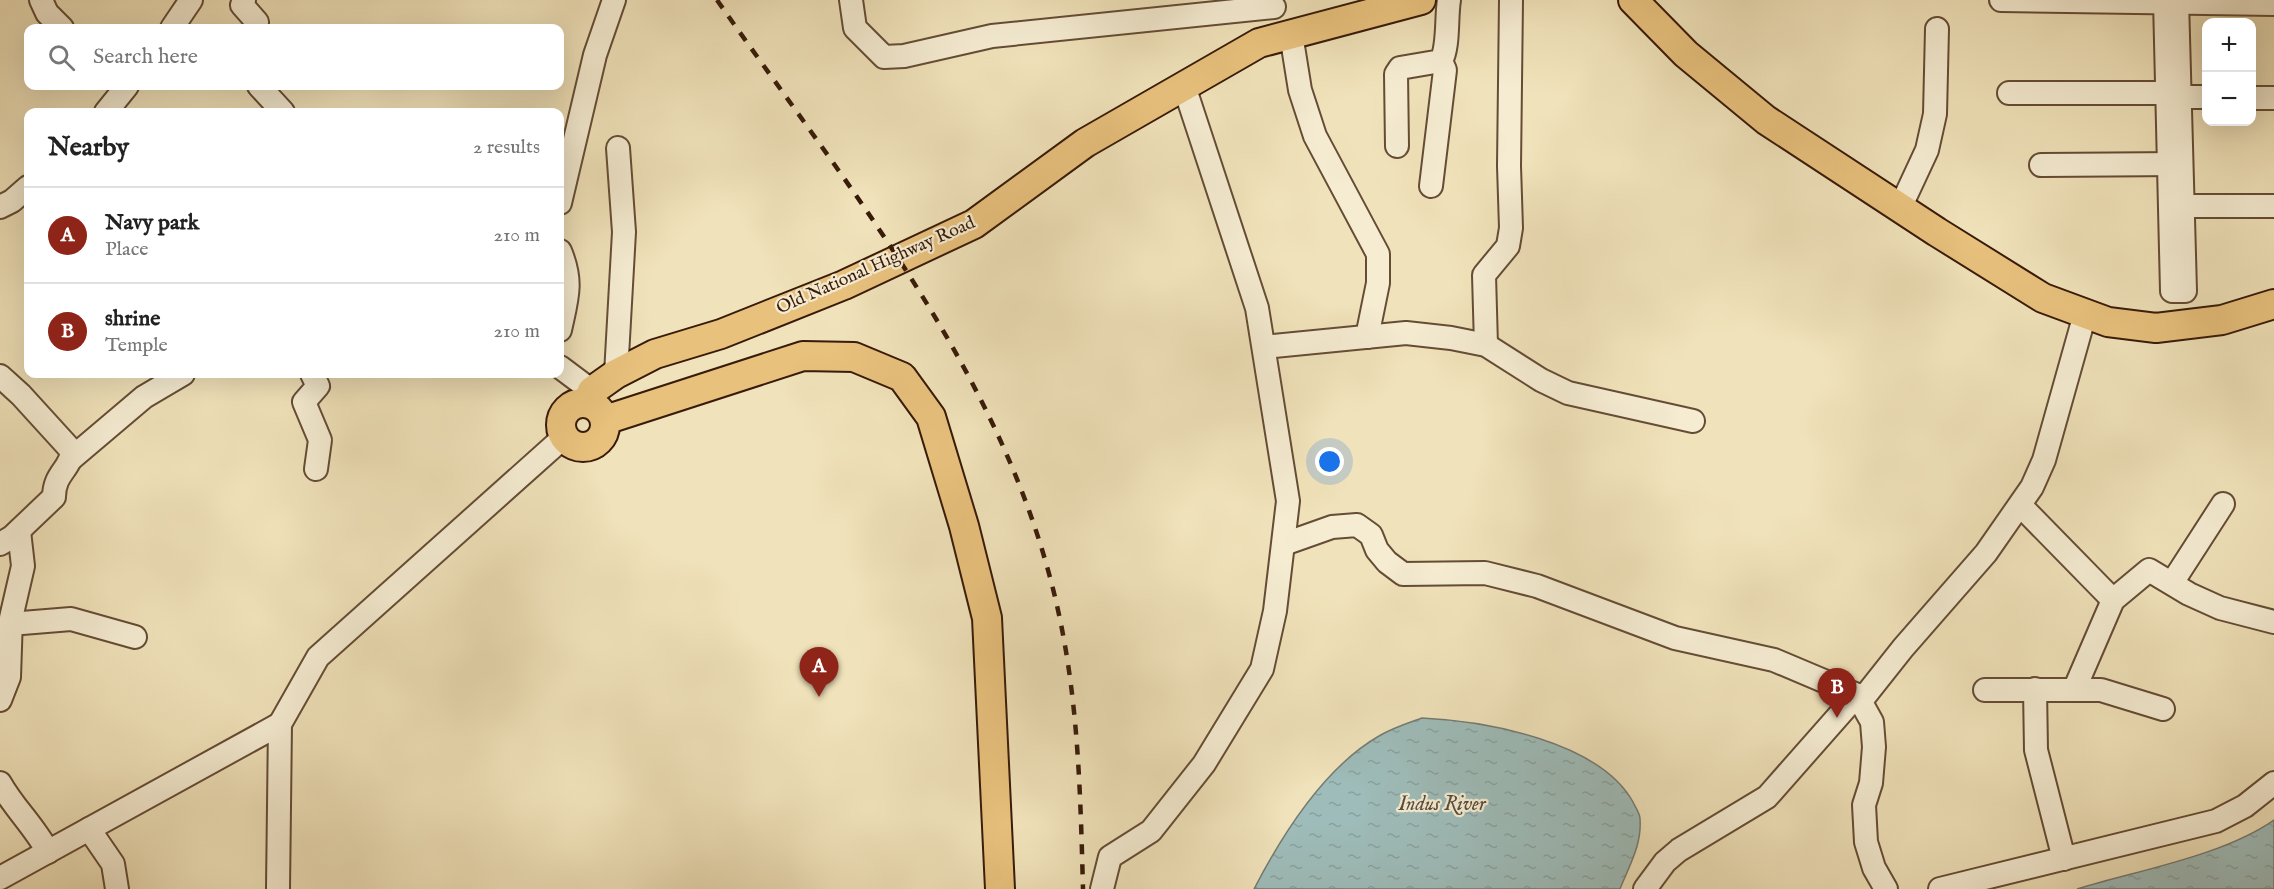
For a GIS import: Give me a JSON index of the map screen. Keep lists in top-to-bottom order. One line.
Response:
{"streets":{"main road":["Old National Highway Road"]},"water":["Indus River"],"page":{"map_buttons":["+","−"],"search":"Search here","heading":["Nearby","2 results"],"list":[{"mark":"A","name":"Navy park","note":"Place","value":"210 m"},{"mark":"B","name":"shrine","note":"Temple","value":"210 m"}],"pins":["A","B"]}}
